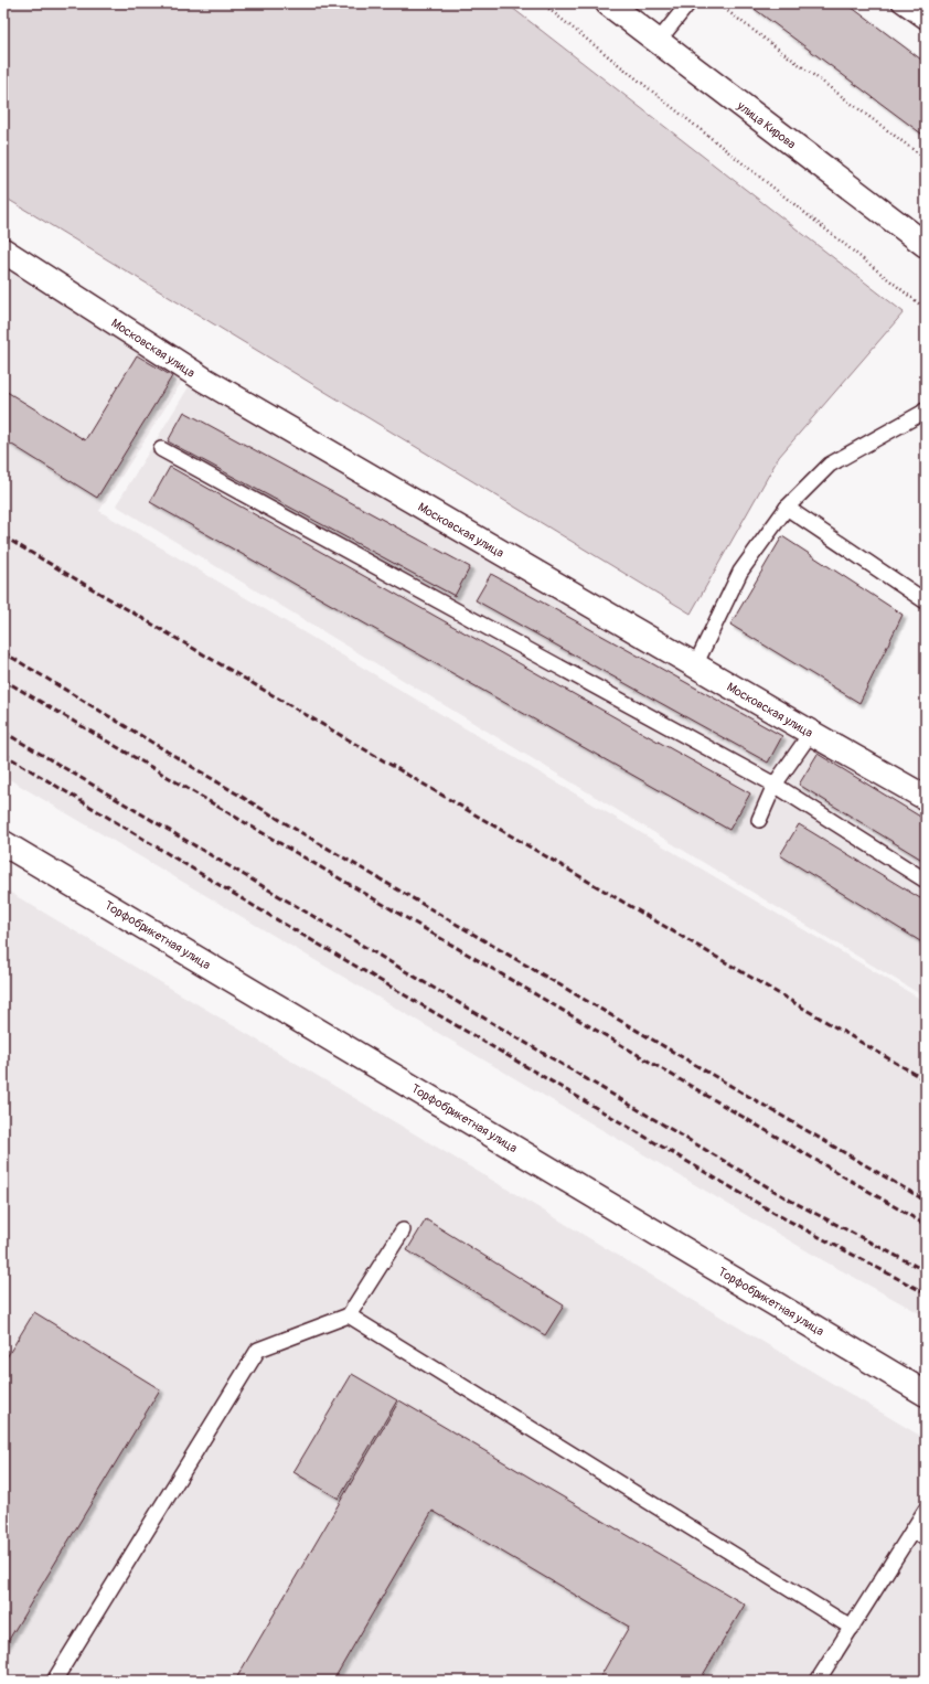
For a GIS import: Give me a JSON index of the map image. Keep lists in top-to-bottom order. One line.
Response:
{"streets":{"street":["улица Кирова","Московская улица","Торфобрикетная улица"]}}
